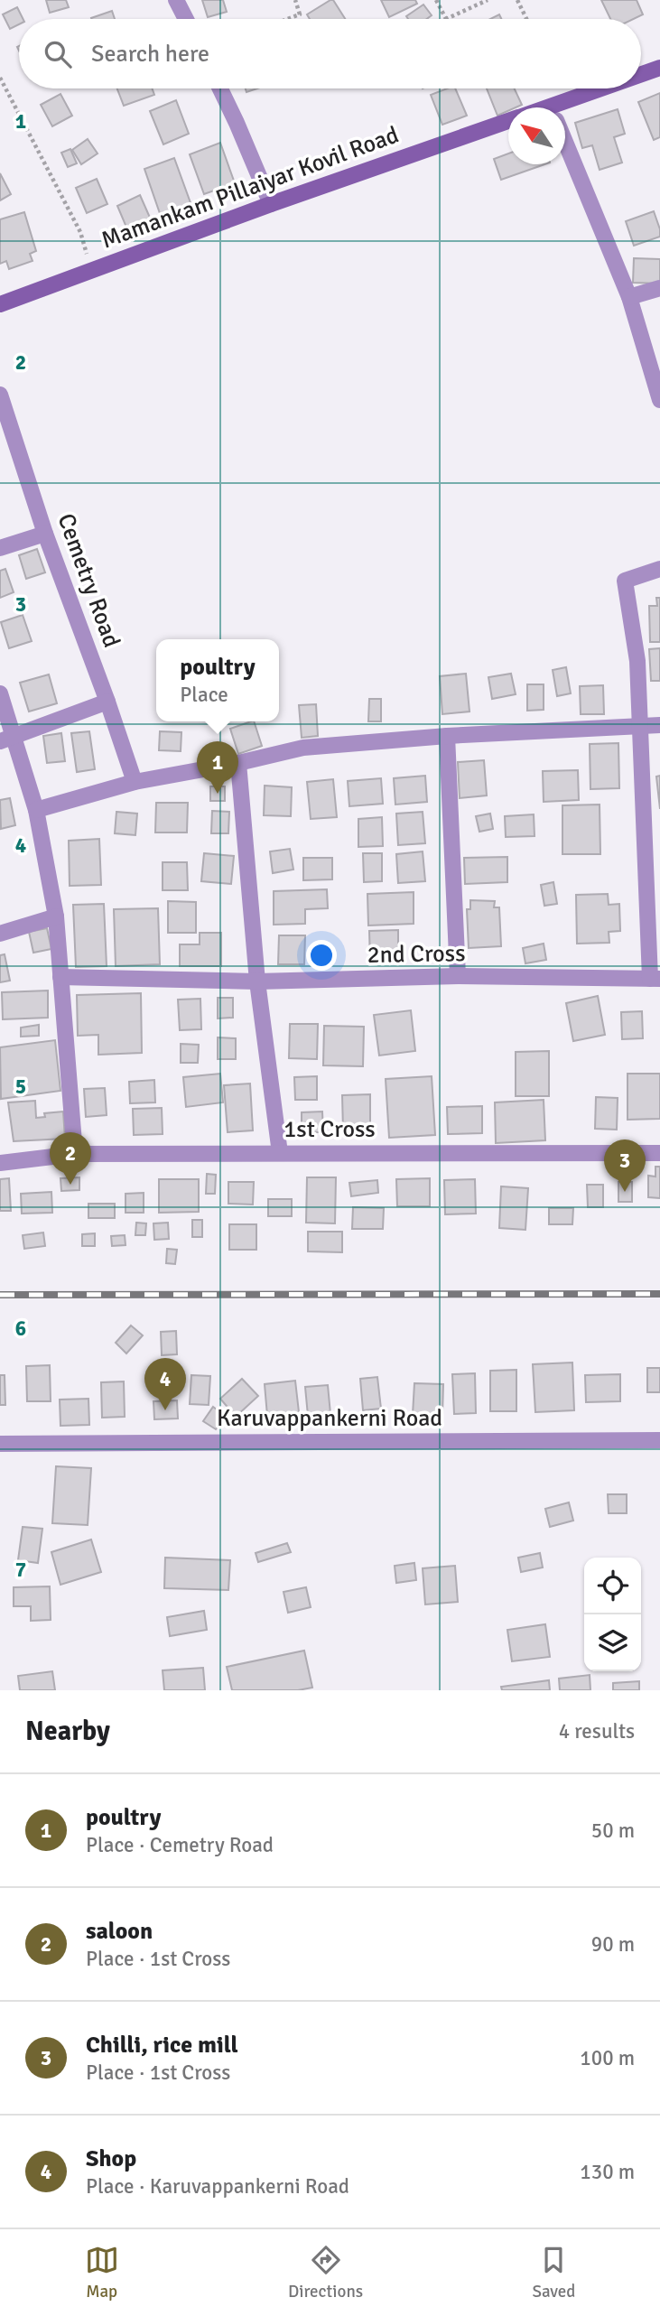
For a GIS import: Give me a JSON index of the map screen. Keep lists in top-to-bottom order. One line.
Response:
{"streets":{"main road":["Mamankam Pillaiyar Kovil Road"],"street":["Cemetry Road","2nd Cross","1st Cross","Karuvappankerni Road"]},"north":"top left","page":{"search":"Search here","popup":["poultry","Place"],"pins":["1","2","3","4"],"heading":["Nearby","4 results"],"list":[{"mark":"1","name":"poultry","note":"Place · Cemetry Road","value":"50 m"},{"mark":"2","name":"saloon","note":"Place · 1st Cross","value":"90 m"},{"mark":"3","name":"Chilli, rice mill","note":"Place · 1st Cross","value":"100 m"},{"mark":"4","name":"Shop","note":"Place · Karuvappankerni Road","value":"130 m"}],"nav":["Map","Directions","Saved"]},"grid":{"rows":["1","2","3","4","5","6","7"]}}
